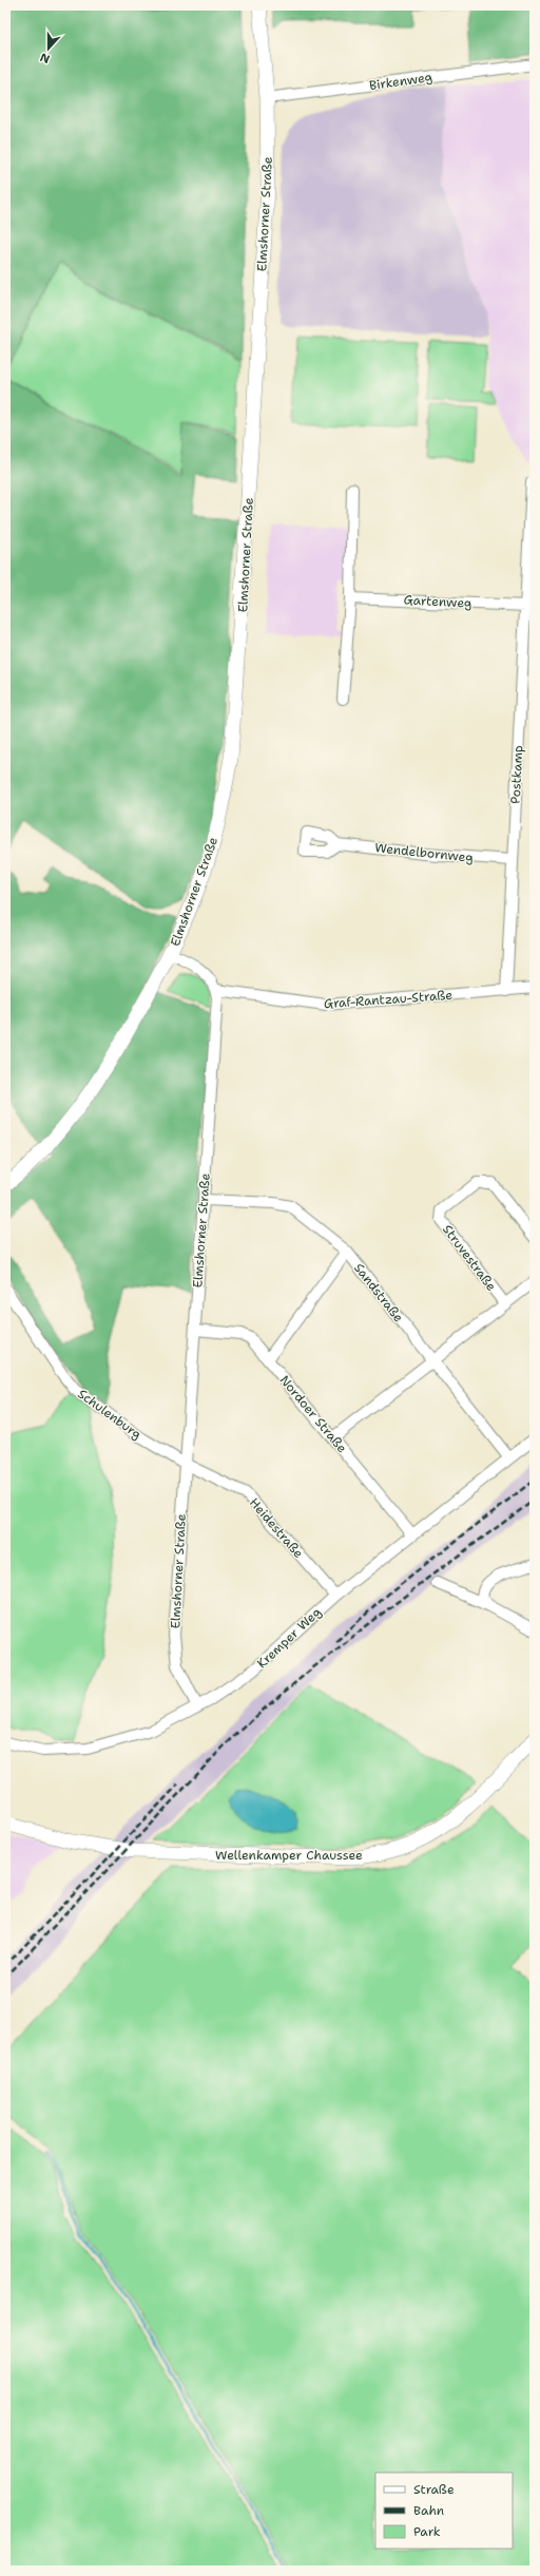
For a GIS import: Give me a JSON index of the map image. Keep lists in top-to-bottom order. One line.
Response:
{"streets":{"main road":["Elmshorner Straße","Wellenkamper Chaussee"],"street":["Birkenweg","Gartenweg","Postkamp","Wendelbornweg","Graf-Rantzau-Straße","Struvestraße","Sandstraße","Schulenburg","Nordoer Straße","Heidestraße","Kremper Weg"]},"crossings":[["Birkenweg","Elmshorner Straße"],["Elmshorner Straße","Graf-Rantzau-Straße"],["Elmshorner Straße","Sandstraße"],["Elmshorner Straße","Schulenburg"],["Elmshorner Straße","Nordoer Straße"],["Elmshorner Straße","Heidestraße"],["Elmshorner Straße","Kremper Weg"],["Gartenweg","Postkamp"],["Postkamp","Wendelbornweg"],["Postkamp","Graf-Rantzau-Straße"],["Sandstraße","Kremper Weg"],["Schulenburg","Heidestraße"],["Nordoer Straße","Kremper Weg"],["Heidestraße","Kremper Weg"]],"legend":["Straße","Bahn","Park"],"north":"bottom"}
